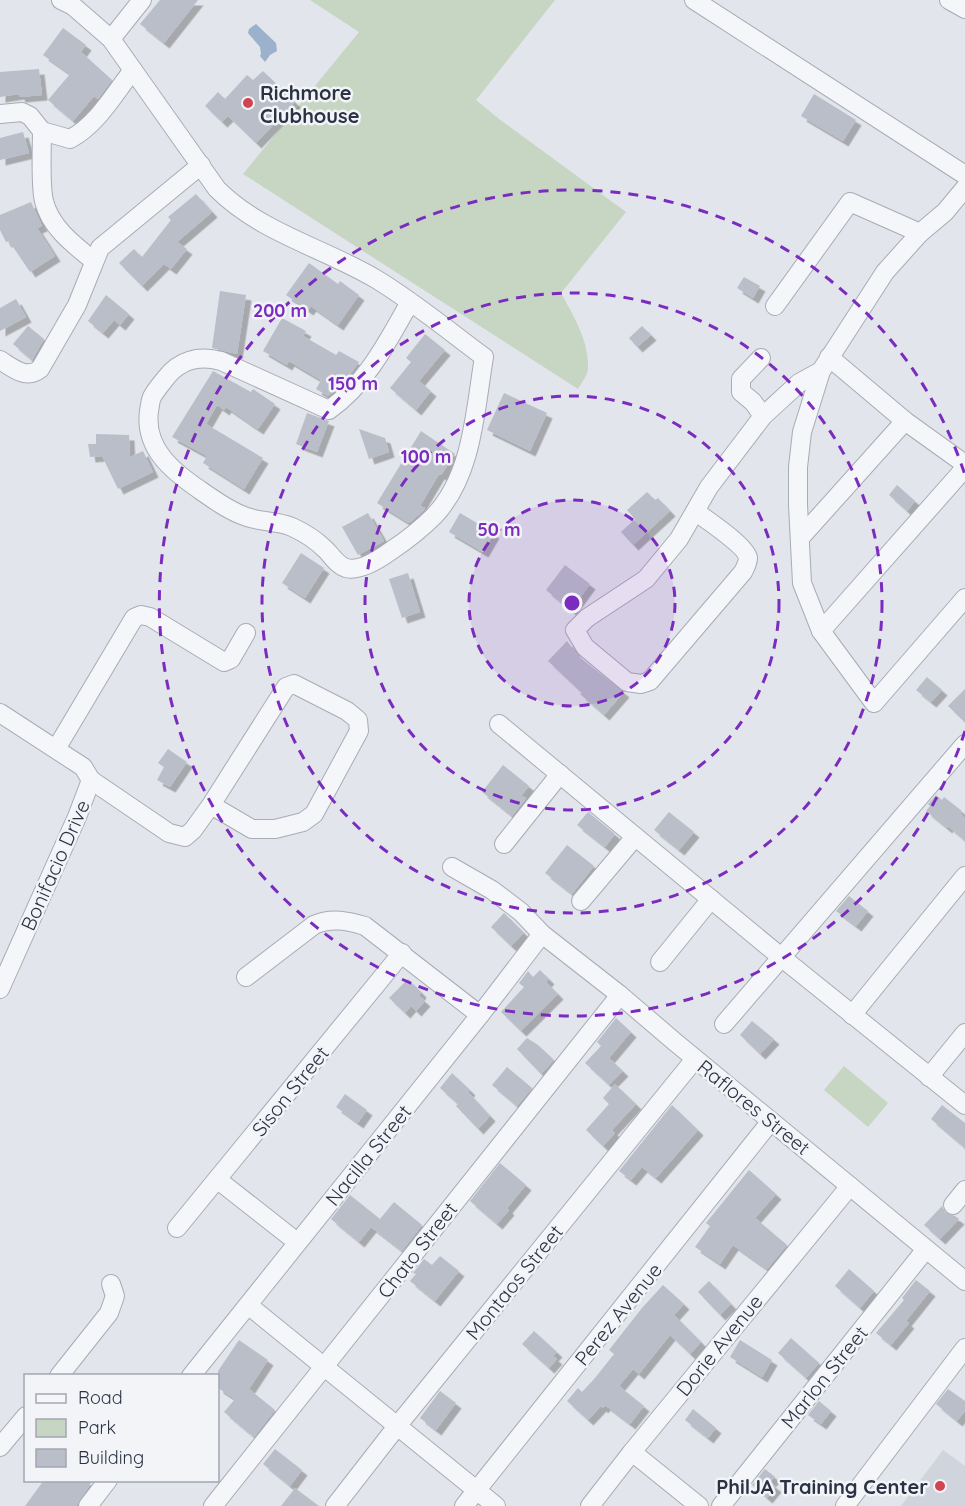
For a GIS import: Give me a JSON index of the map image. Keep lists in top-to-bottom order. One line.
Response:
{"streets":{"street":["Bonifacio Drive","Sison Street","Raflores Street","Nacilla Street","Chato Street","Montaos Street","Perez Avenue","Dorie Avenue","Marlon Street"]},"crossings":[["Raflores Street","Nacilla Street"],["Raflores Street","Chato Street"],["Raflores Street","Montaos Street"],["Raflores Street","Perez Avenue"],["Raflores Street","Dorie Avenue"],["Raflores Street","Marlon Street"]],"places":["Richmore Clubhouse","PhilJA Training Center"],"legend":["Road","Park","Building"],"rings":["200 m","150 m","100 m","50 m"]}
